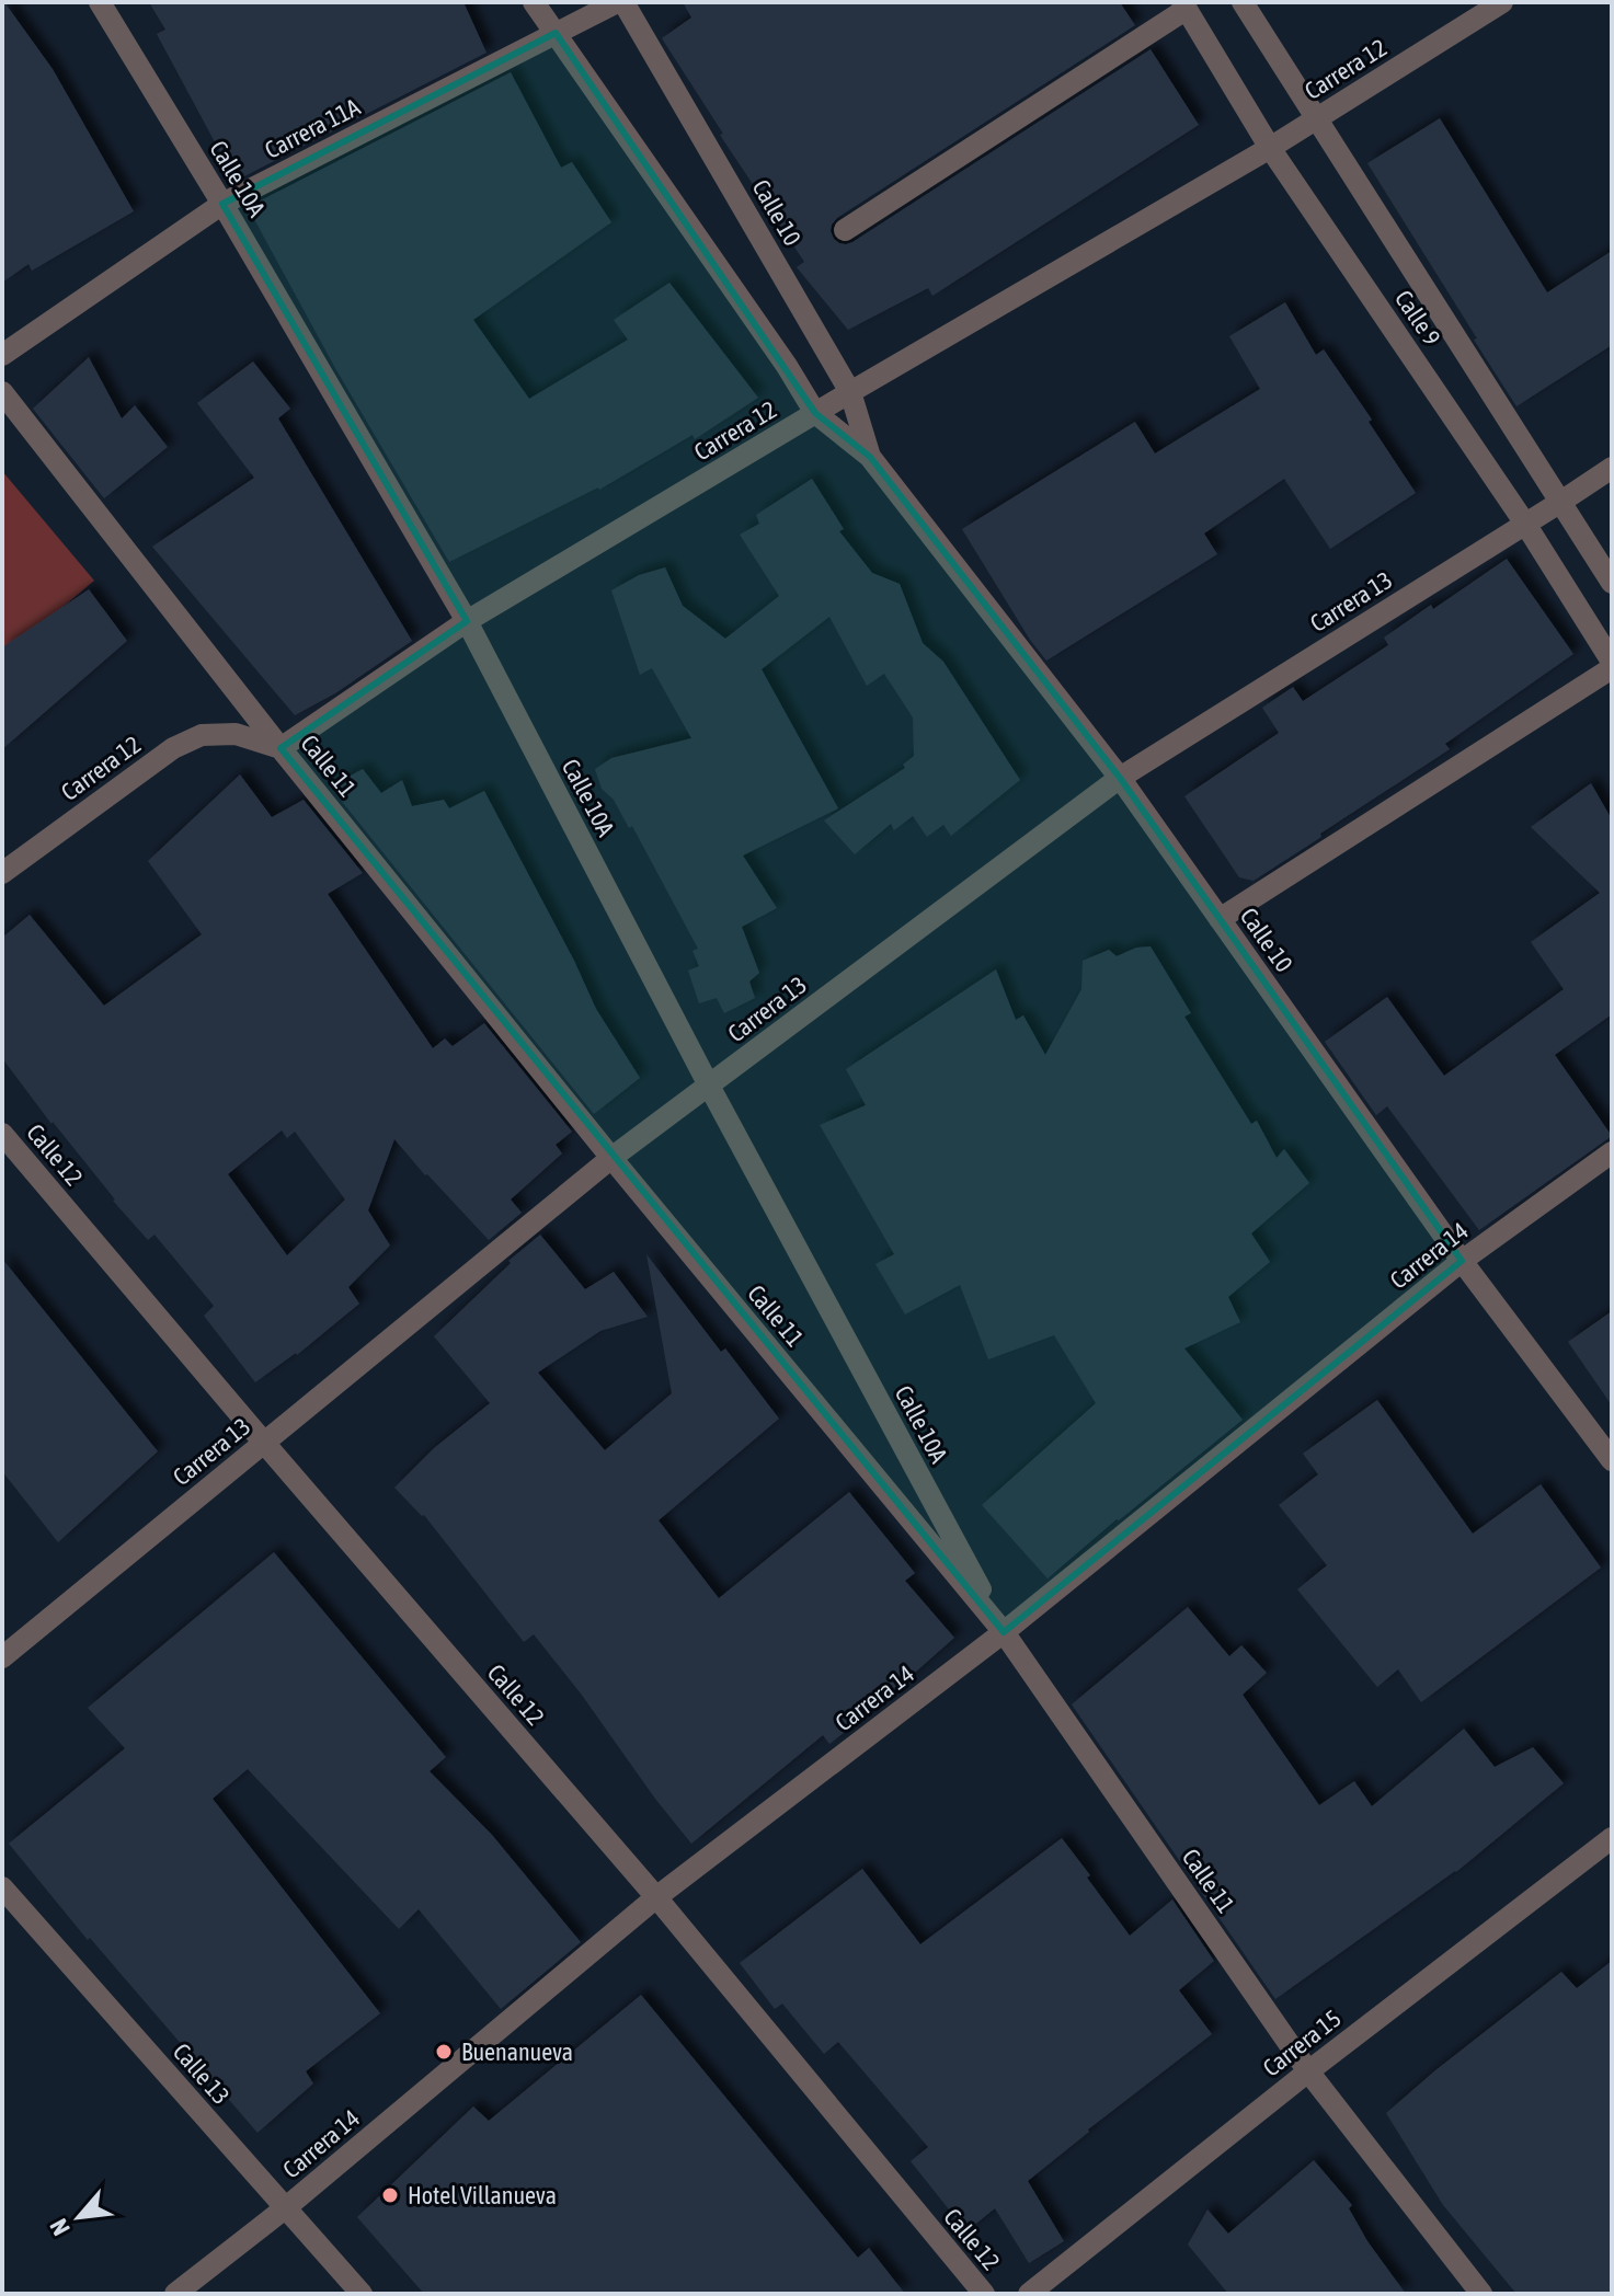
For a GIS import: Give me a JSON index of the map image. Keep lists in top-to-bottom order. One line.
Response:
{"streets":{"street":["Carrera 12","Carrera 11A","Calle 10A","Calle 10","Calle 9","Carrera 13","Calle 11","Calle 12","Carrera 14","Carrera 15","Calle 13"]},"crossings":[["Carrera 12","Calle 10A"],["Carrera 12","Calle 10"],["Carrera 12","Calle 9"],["Carrera 12","Calle 11"],["Carrera 11A","Calle 10A"],["Carrera 11A","Calle 10"],["Calle 10A","Carrera 13"],["Calle 10A","Calle 11"],["Calle 10A","Carrera 14"],["Calle 10","Carrera 13"],["Calle 10","Carrera 14"],["Calle 9","Carrera 13"],["Carrera 13","Calle 11"],["Carrera 13","Calle 12"],["Calle 11","Carrera 14"],["Calle 11","Carrera 15"],["Calle 12","Carrera 14"],["Carrera 14","Calle 13"]],"places":["Buenanueva","Hotel Villanueva"],"north":"bottom left"}
